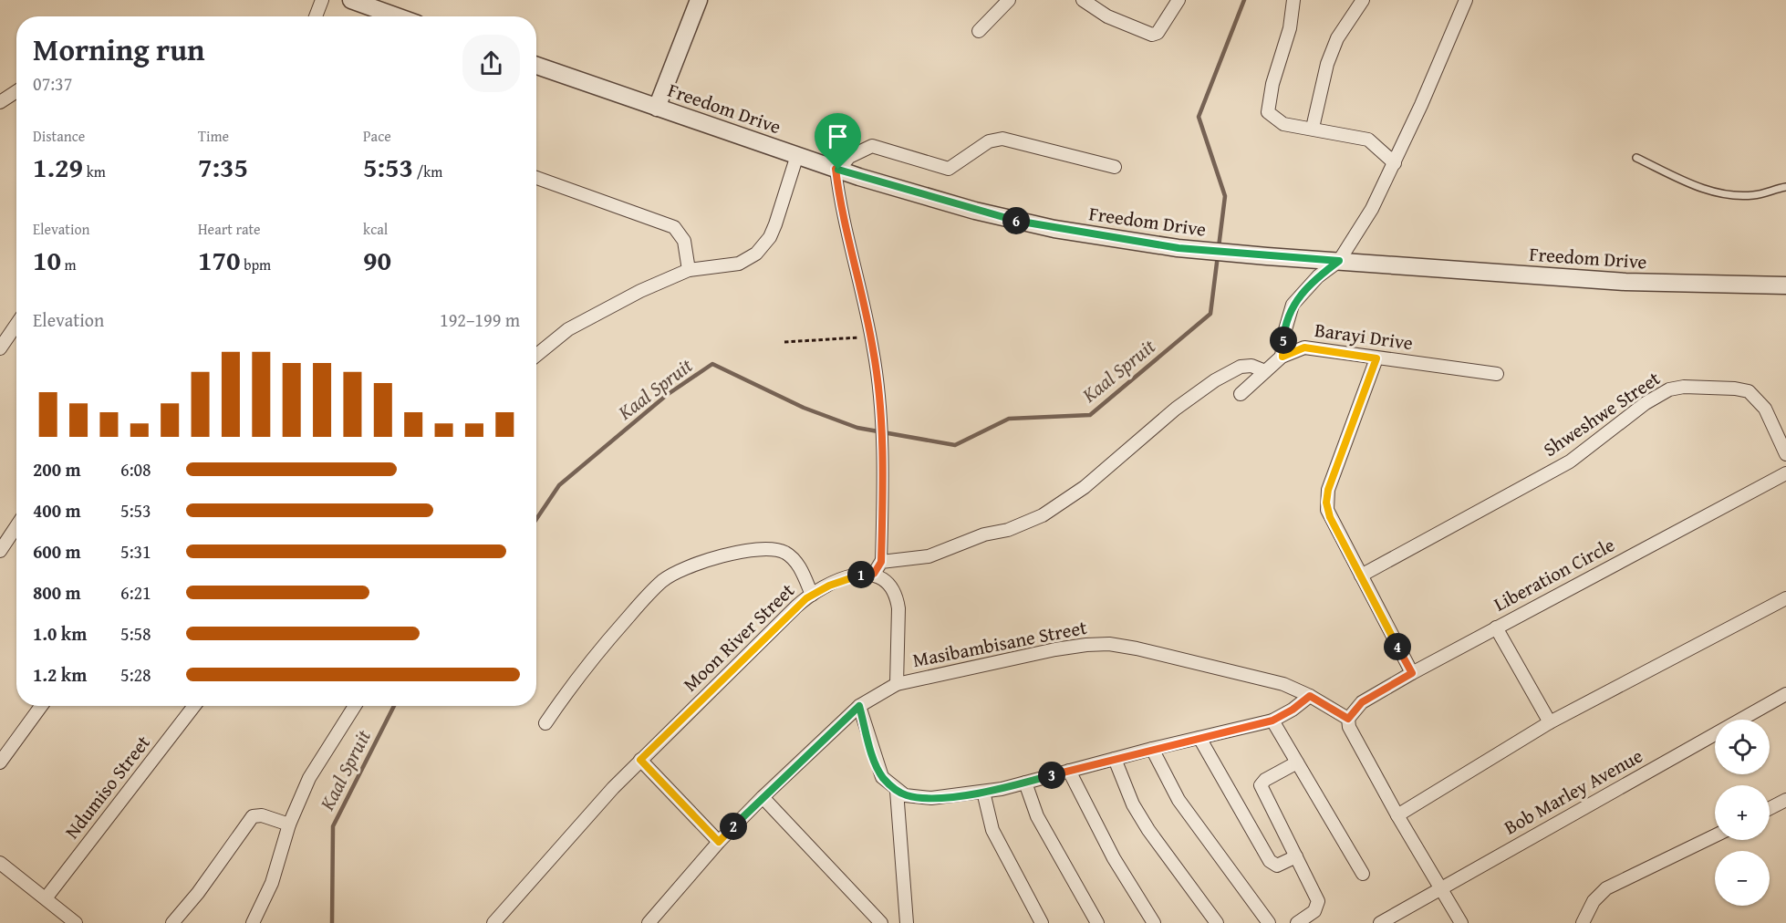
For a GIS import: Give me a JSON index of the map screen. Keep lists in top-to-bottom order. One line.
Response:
{"streets":{"street":["Freedom Drive","Barayi Drive","Shweshwe Street","Liberation Circle","Moon River Street","Masibambisane Street","Ndumiso Street","Bob Marley Avenue"]},"crossings":[["Liberation Circle","Masibambisane Street"]],"water":["Kaal Spruit"],"page":{"heading":["Morning run","07:37"],"stats":[["Distance","1.29 km"],["Time","7:35"],["Pace","5:53 /km"],["Elevation","10 m"],["Heart rate","170 bpm"],["kcal","90"]],"pins":["6","5","1","4","3","2"],"chart":["Elevation","192–199 m"],"list":[{"name":"200 m","note":"6:08"},{"name":"400 m","note":"5:53"},{"name":"600 m","note":"5:31"},{"name":"800 m","note":"6:21"},{"name":"1.0 km","note":"5:58"},{"name":"1.2 km","note":"5:28"}],"map_buttons":["+","−"]}}
